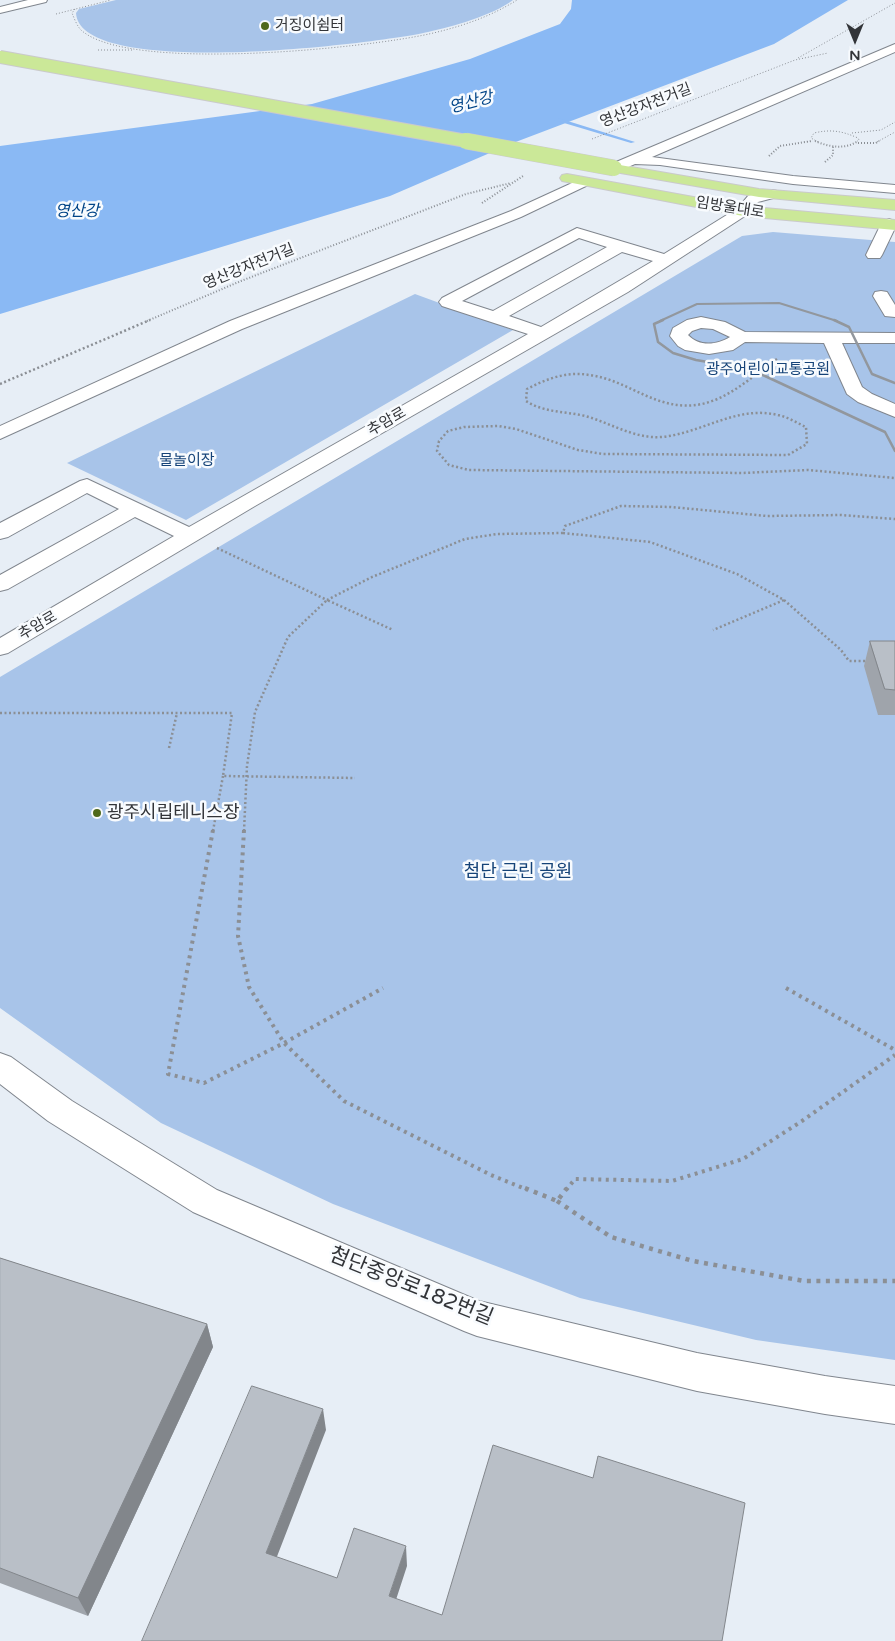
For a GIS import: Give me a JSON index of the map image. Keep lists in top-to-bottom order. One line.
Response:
{"streets":{"main road":["임방울대로"],"street":["추암로","첨단중앙로182번길"],"path":["영산강자전거길"]},"crossings":[["임방울대로","추암로"]],"water":["영산강"],"parks":["광주어린이교통공원","물놀이장","첨단 근린 공원"],"places":["거징이쉼터","광주시립테니스장"],"north":"bottom"}
